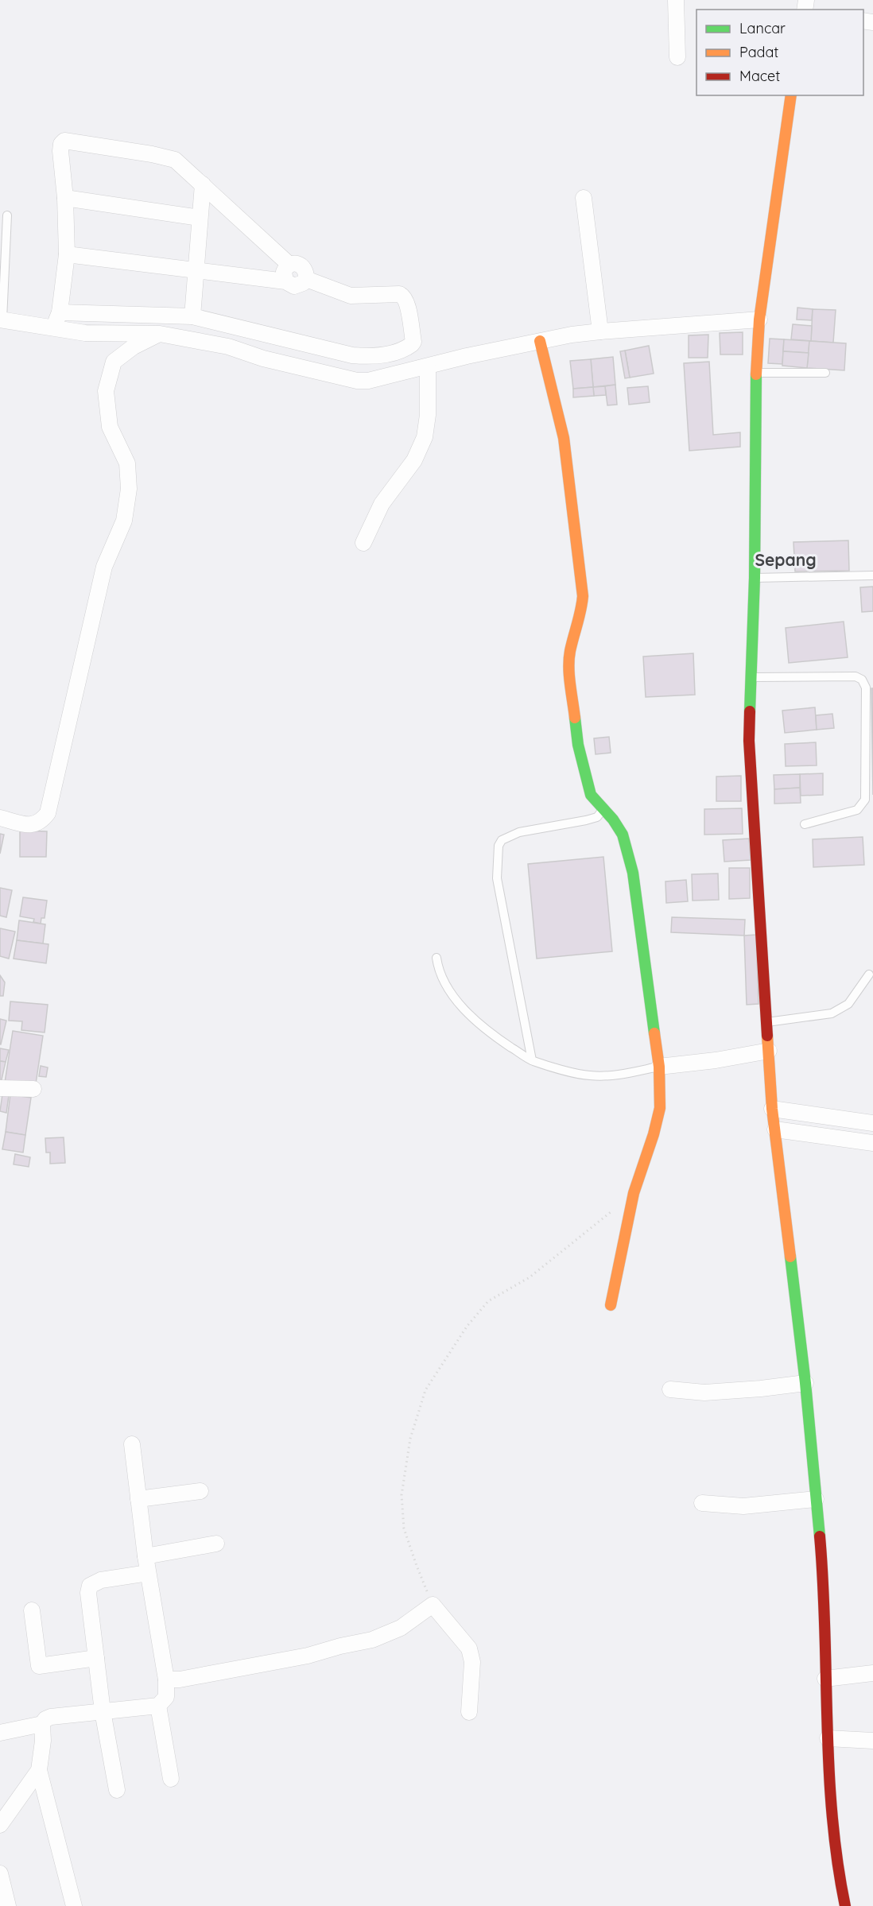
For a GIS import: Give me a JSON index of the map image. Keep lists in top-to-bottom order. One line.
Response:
{"districts":["Sepang"],"legend":["Lancar","Padat","Macet"]}
